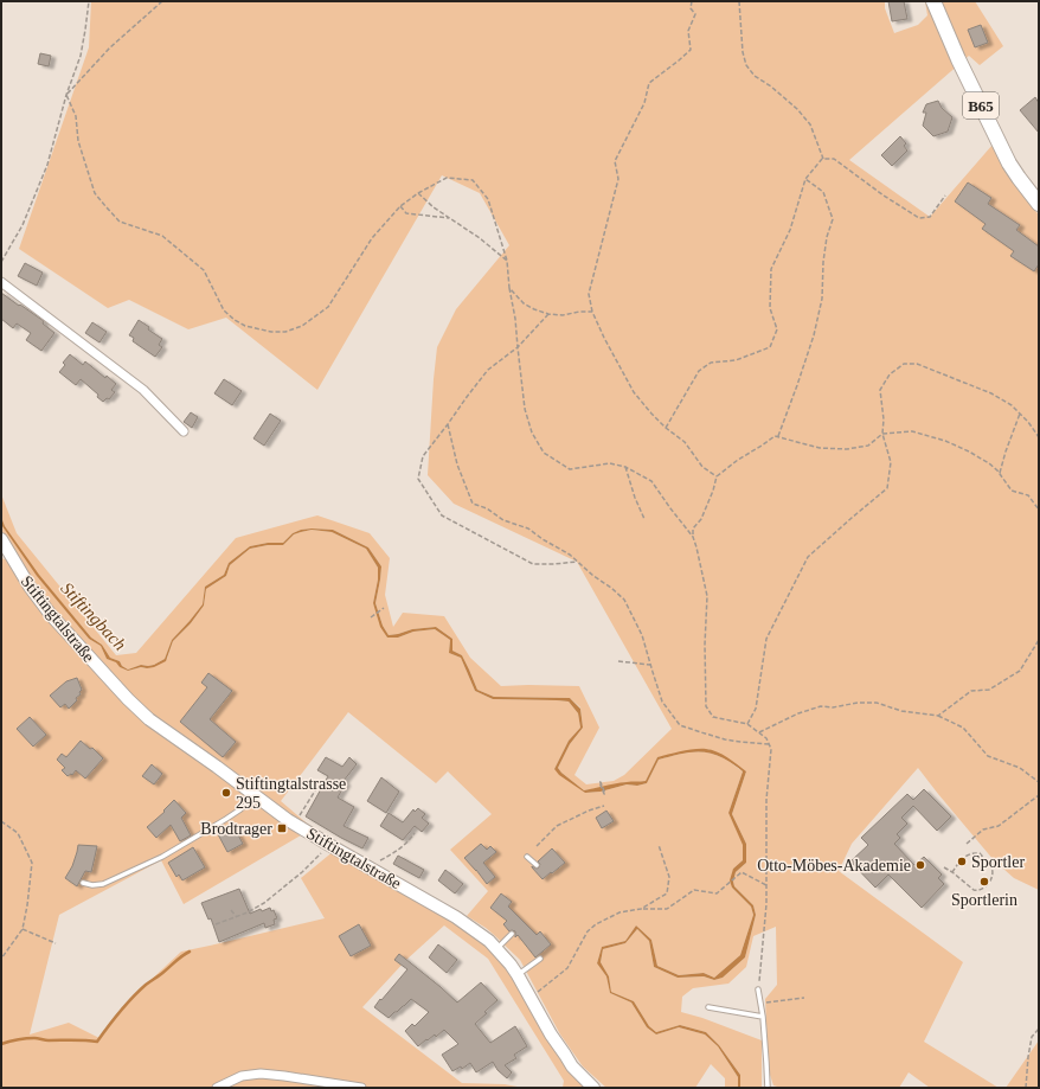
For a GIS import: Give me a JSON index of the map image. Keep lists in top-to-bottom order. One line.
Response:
{"streets":{"main road":["B65"],"street":["Stiftingtalstraße"]},"water":["Stiftingbach"],"places":{"other":["Stiftingtalstrasse 295","Sportler","Otto-Möbes-Akademie","Sportlerin"],"transit":["Brodtrager"]}}
